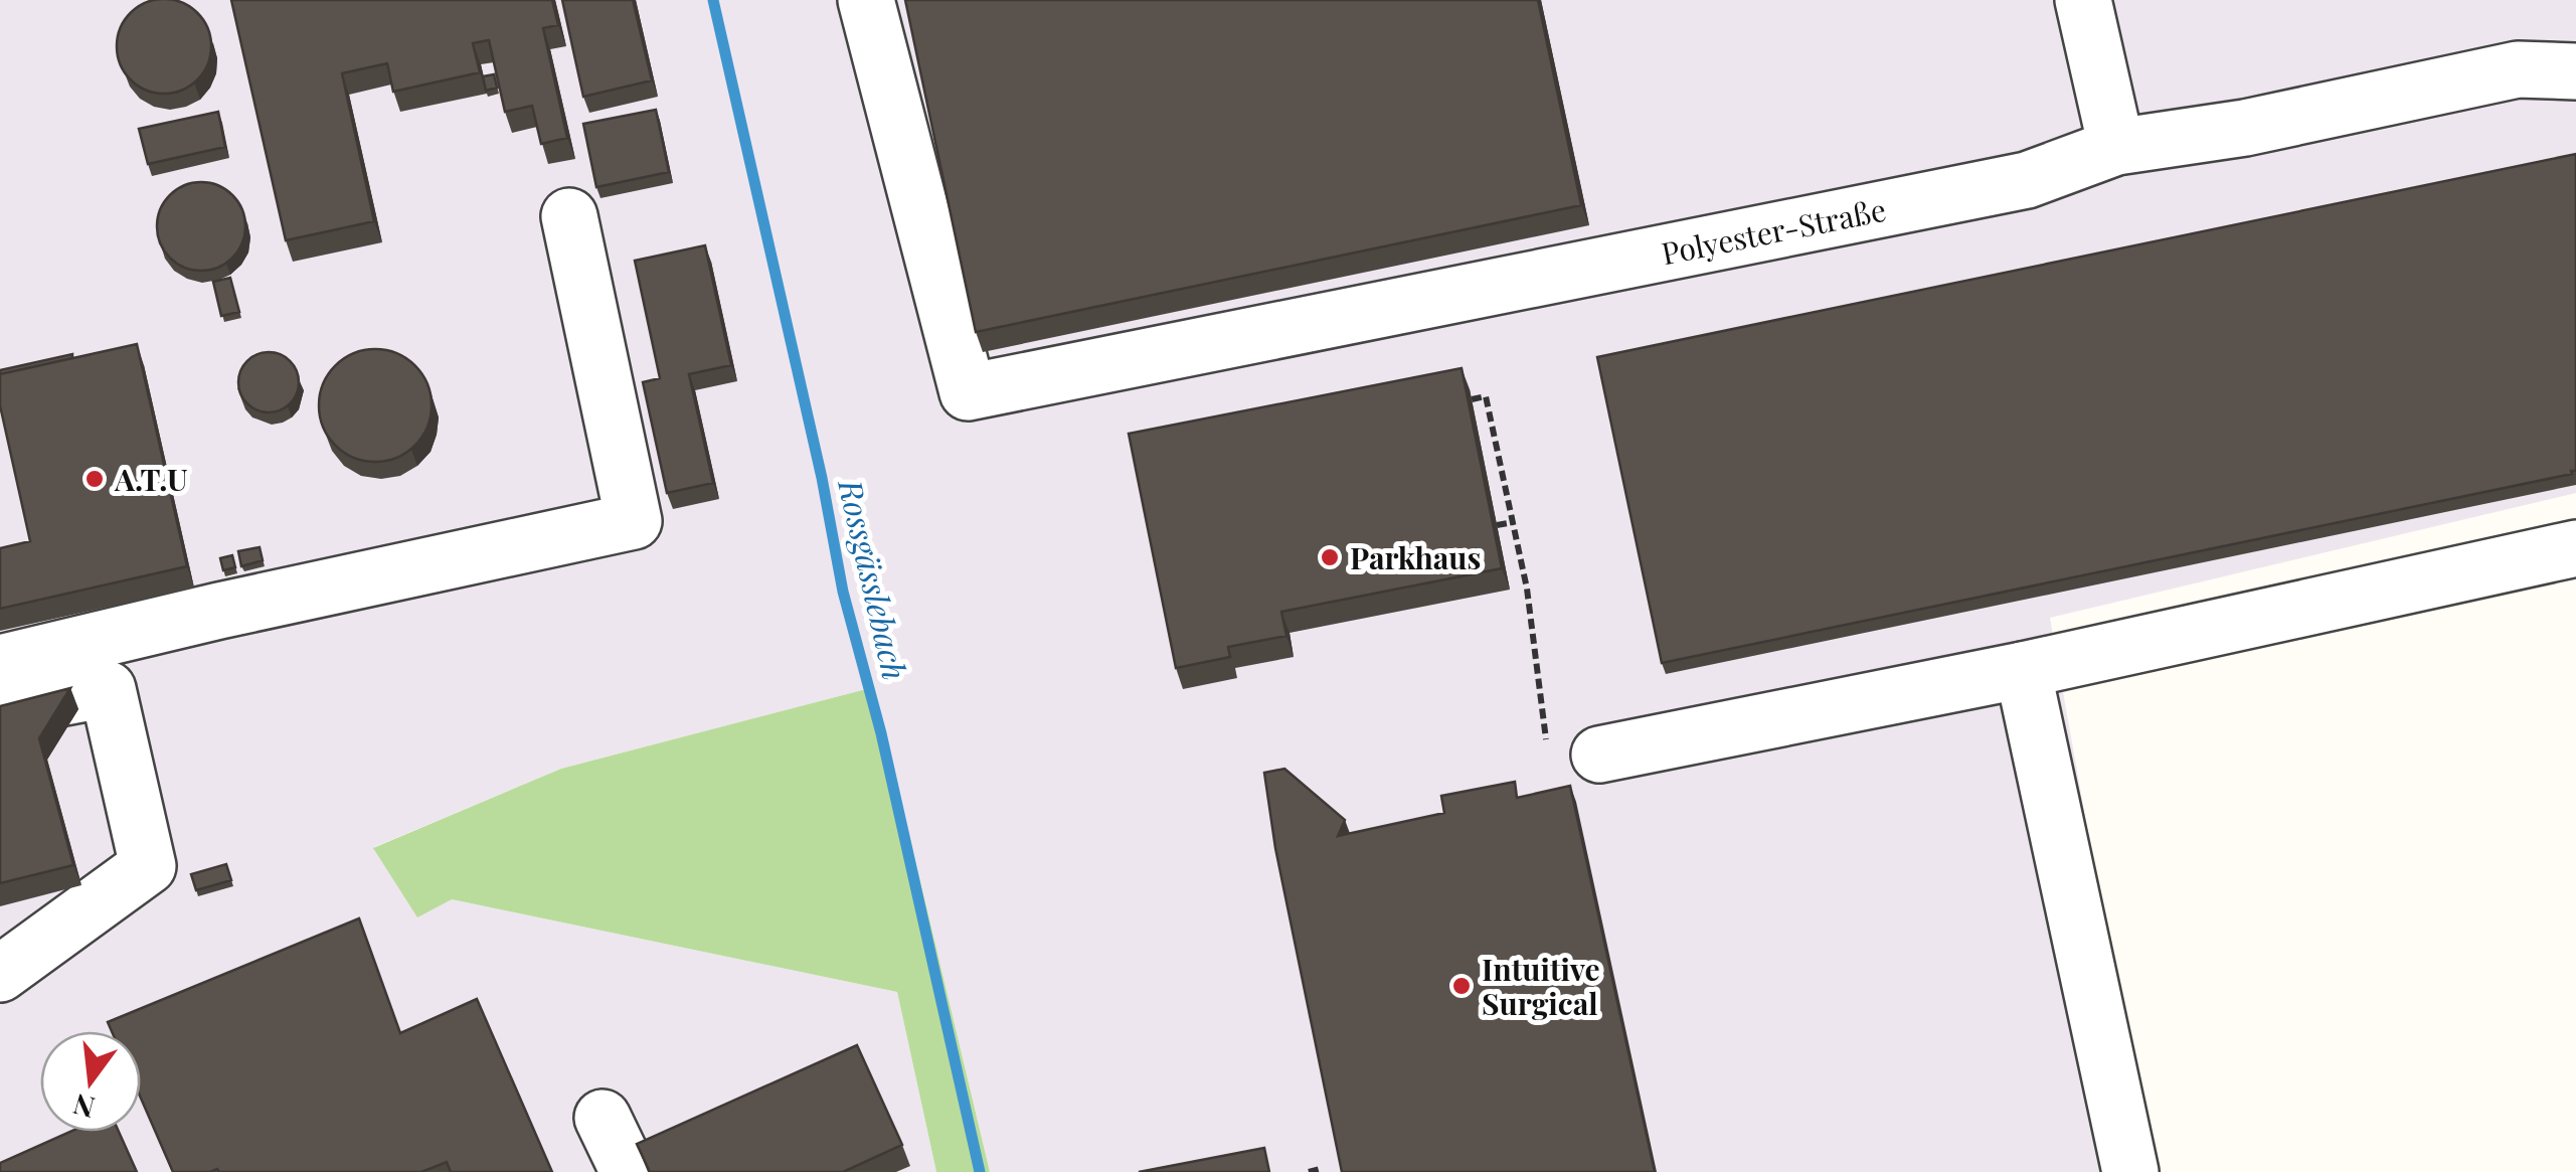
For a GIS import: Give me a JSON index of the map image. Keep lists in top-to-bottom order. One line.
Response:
{"streets":{"street":["Polyester-Straße"]},"water":["Rossgässlebach"],"places":["A.T.U","Parkhaus","Intuitive Surgical"],"north":"bottom"}
